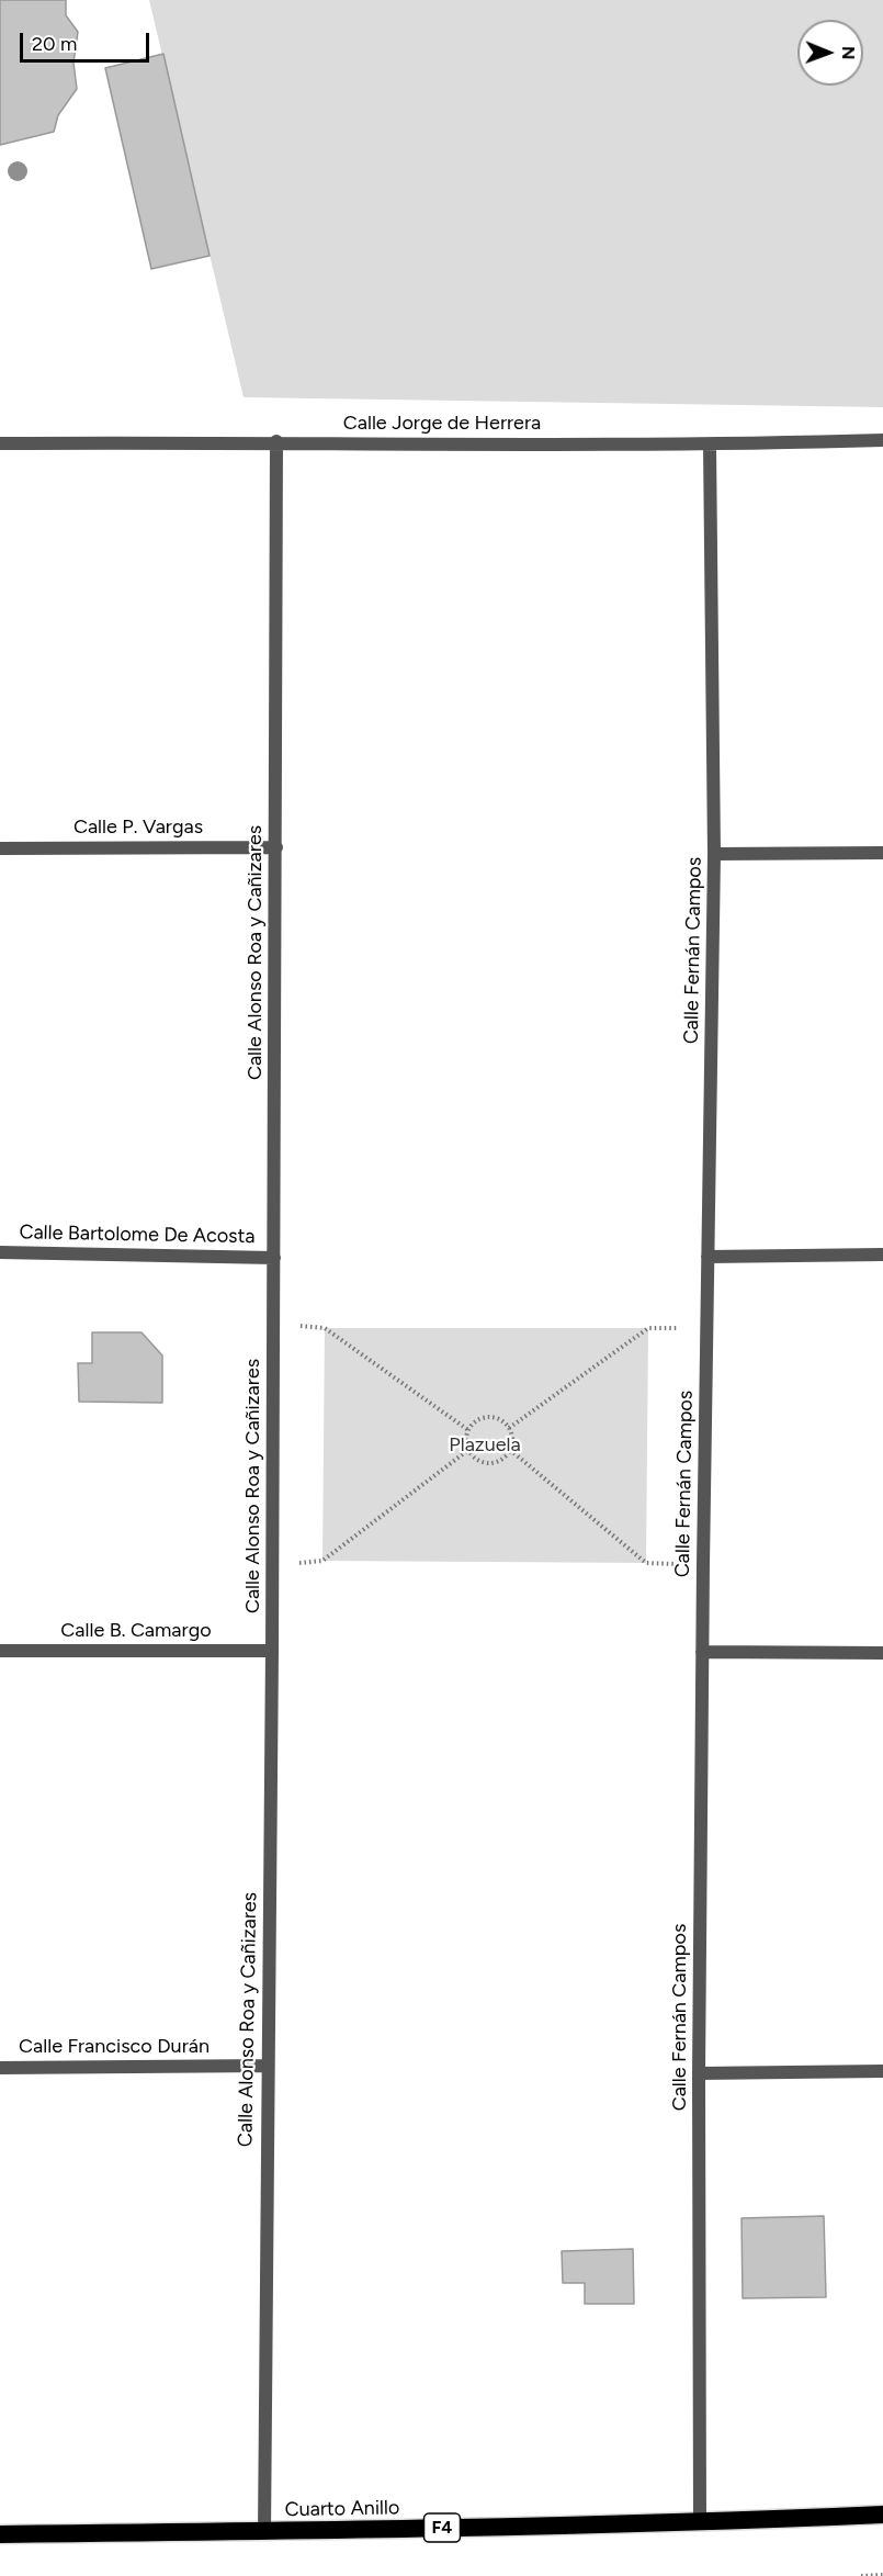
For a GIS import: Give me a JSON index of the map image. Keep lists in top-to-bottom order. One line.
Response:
{"streets":{"highway":["Cuarto Anillo","F4"],"street":["Calle Jorge de Herrera","Calle P. Vargas","Calle Fernán Campos","Calle Alonso Roa y Cañizares","Calle Bartolome De Acosta","Calle B. Camargo","Calle Francisco Durán"]},"crossings":[["Calle Jorge de Herrera","Calle Fernán Campos"],["Calle Jorge de Herrera","Calle Alonso Roa y Cañizares"],["Calle P. Vargas","Calle Alonso Roa y Cañizares"],["Calle Fernán Campos","Cuarto Anillo"],["Calle Alonso Roa y Cañizares","Calle Bartolome De Acosta"],["Calle Alonso Roa y Cañizares","Calle B. Camargo"],["Calle Alonso Roa y Cañizares","Calle Francisco Durán"],["Calle Alonso Roa y Cañizares","Cuarto Anillo"]],"parks":["Plazuela"],"scale_bar":"20 m","north":"right"}
